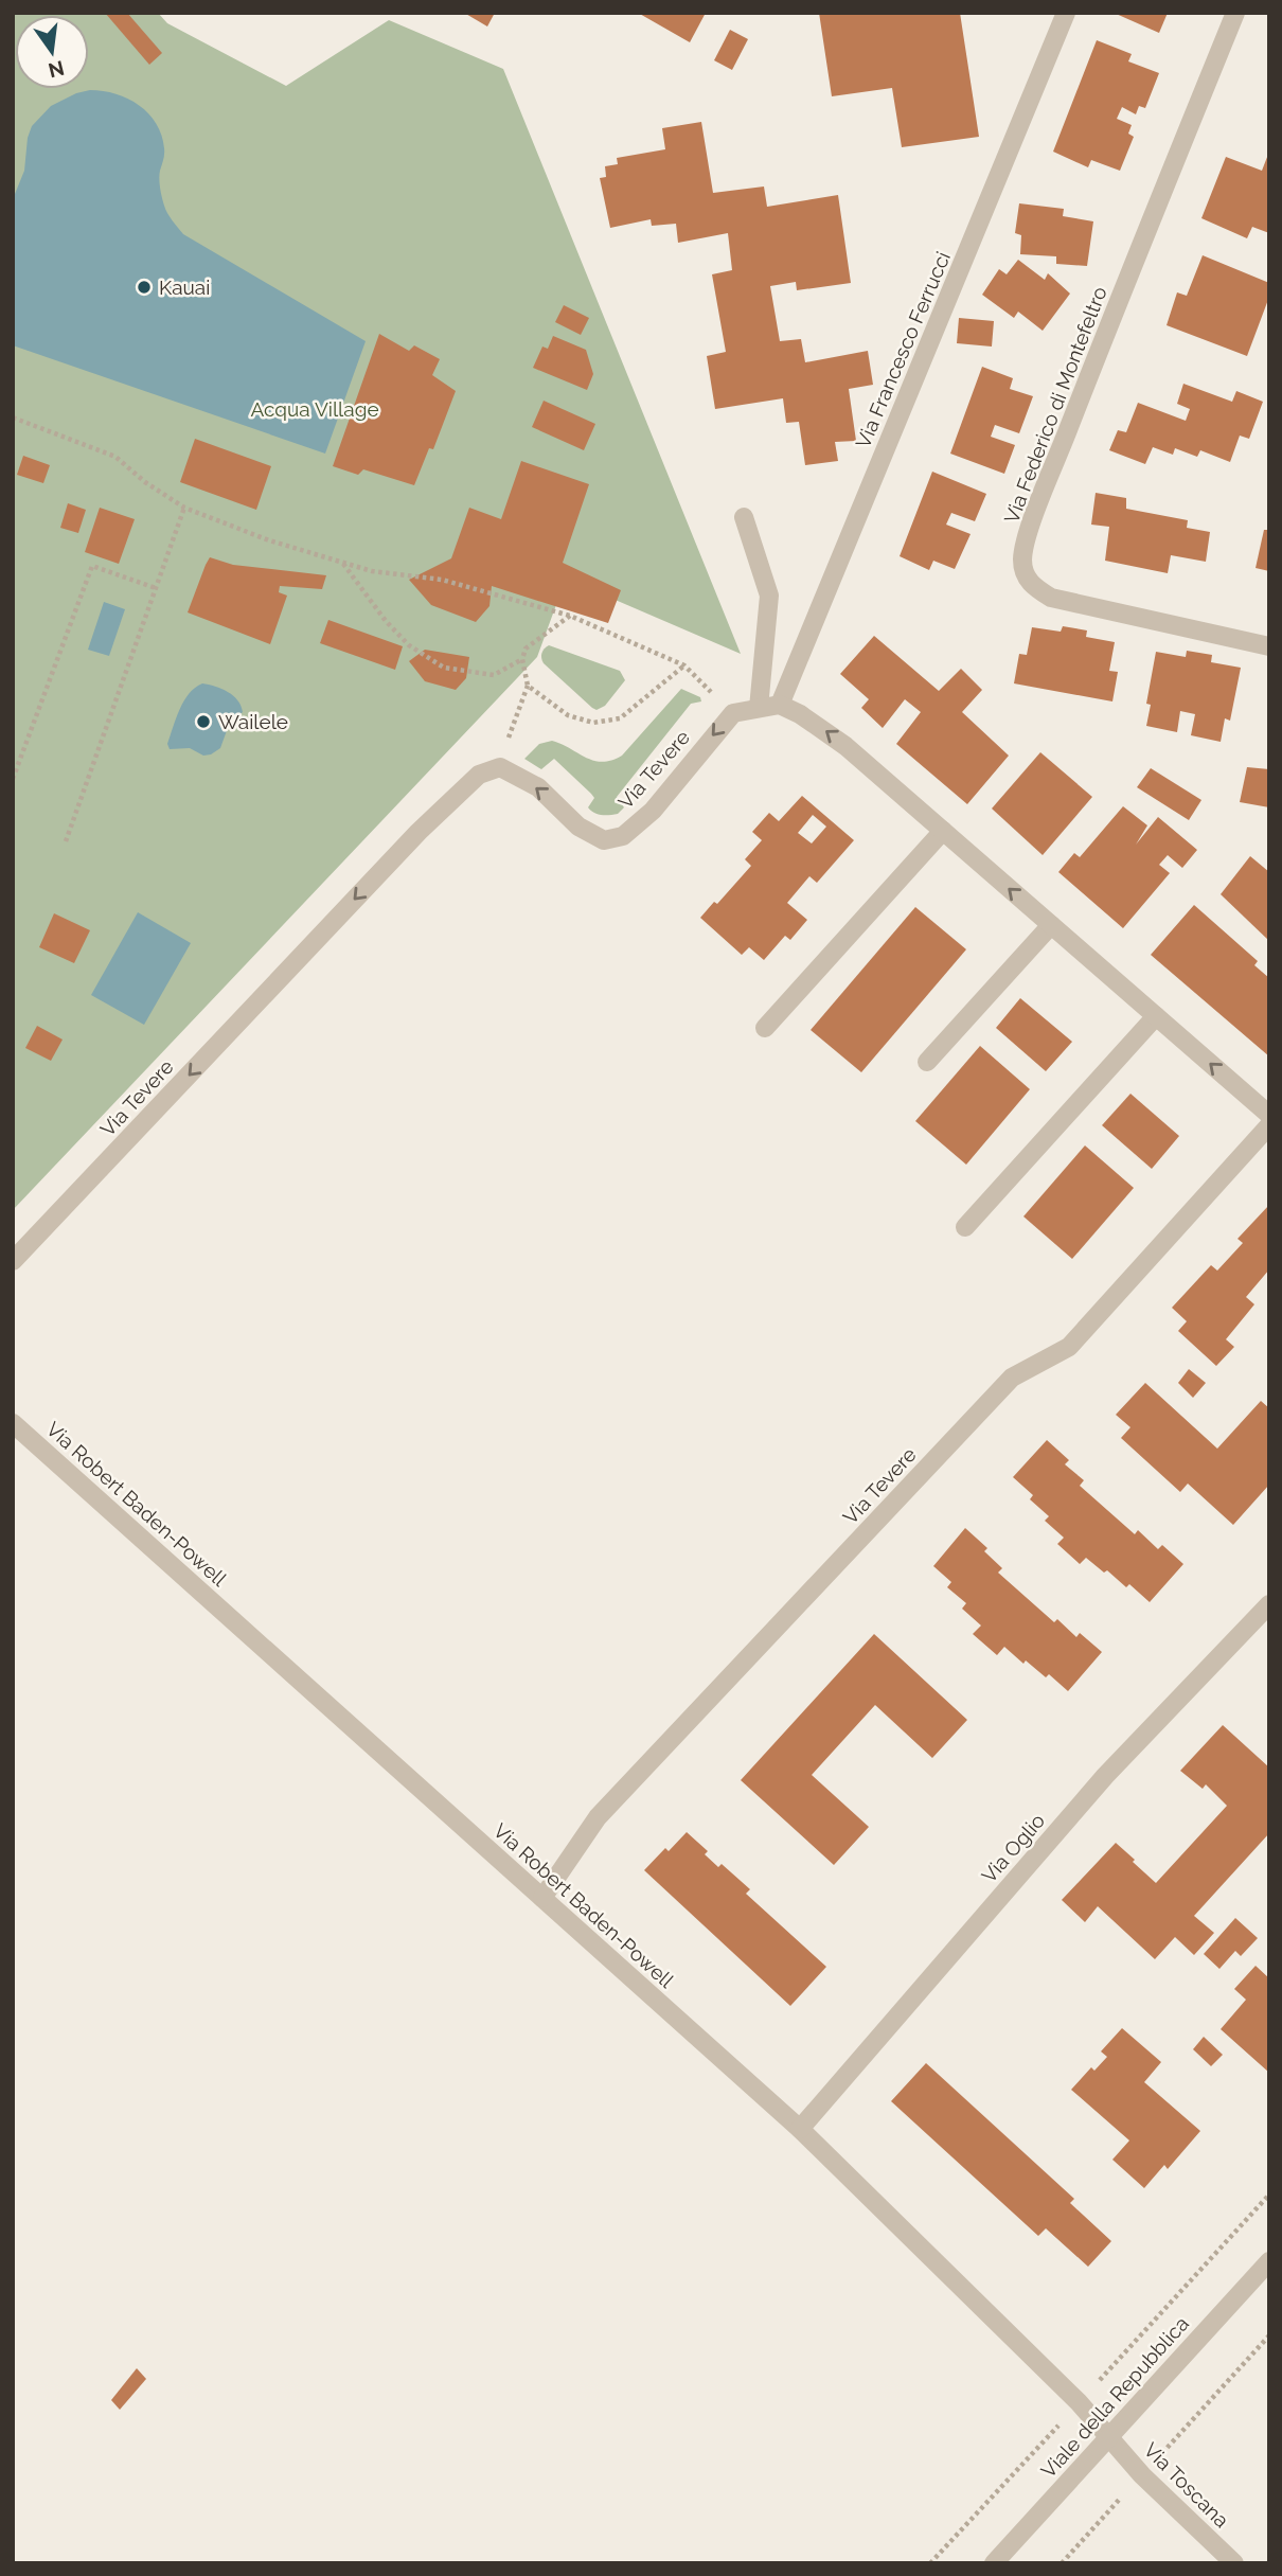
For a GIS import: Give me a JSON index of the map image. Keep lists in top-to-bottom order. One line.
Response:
{"streets":{"street":["Via Francesco Ferrucci","Via Federico di Montefeltro","Via Tevere","Via Robert Baden-Powell","Via Oglio","Viale della Repubblica","Via Toscana"]},"crossings":[["Via Tevere","Via Robert Baden-Powell"],["Via Robert Baden-Powell","Via Oglio"],["Via Robert Baden-Powell","Viale della Repubblica"],["Via Robert Baden-Powell","Via Toscana"],["Viale della Repubblica","Via Toscana"]],"one_way":["Via Tevere"],"parks":["Acqua Village"],"places":["Kauai","Wailele"],"north":"bottom"}
